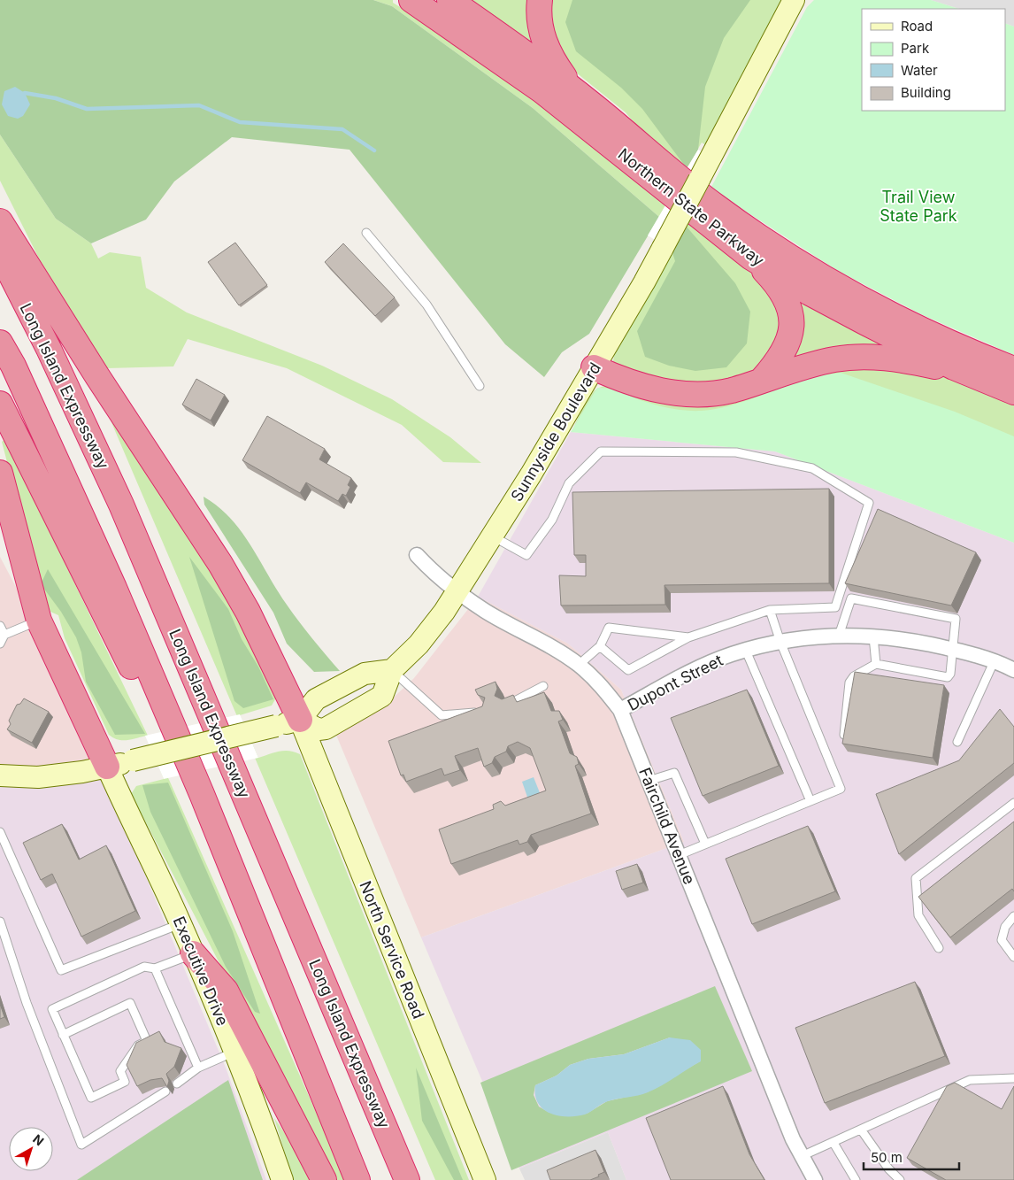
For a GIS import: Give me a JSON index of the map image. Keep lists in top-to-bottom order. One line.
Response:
{"streets":{"highway":["Northern State Parkway","Long Island Expressway"],"main road":["Sunnyside Boulevard","North Service Road","Executive Drive"],"street":["Dupont Street","Fairchild Avenue"]},"crossings":[["Sunnyside Boulevard","Fairchild Avenue"],["Sunnyside Boulevard","North Service Road"],["Dupont Street","Fairchild Avenue"]],"parks":["Trail View State Park"],"legend":["Road","Park","Water","Building"],"scale_bar":"50 m","north":"top right"}
